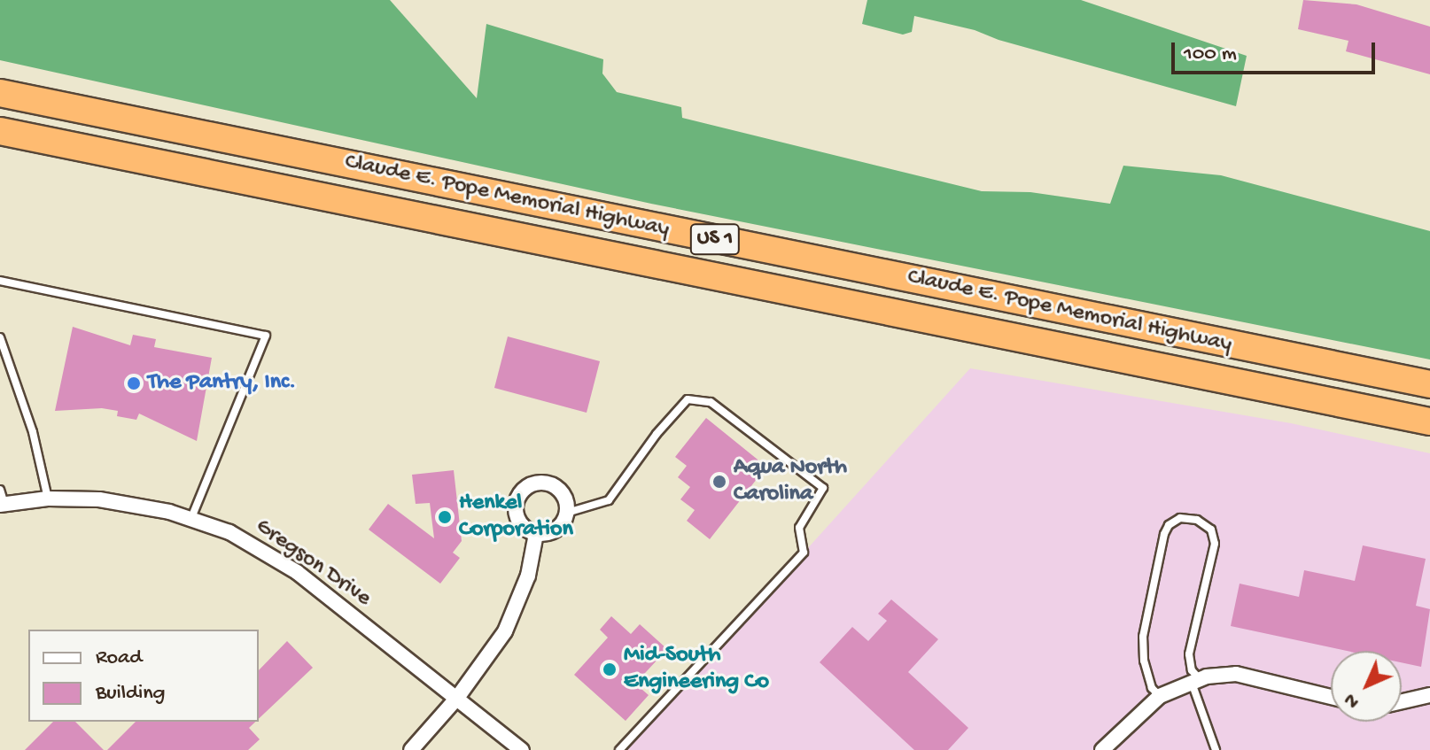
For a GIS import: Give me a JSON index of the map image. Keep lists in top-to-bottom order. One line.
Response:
{"streets":{"highway":["Claude E. Pope Memorial Highway","US 1"],"street":["Gregson Drive"]},"places":["The Pantry, Inc.","Aqua North Carolina","Henkel Corporation","Mid-South Engineering Co"],"legend":["Road","Building"],"scale_bar":"100 m","north":"bottom left"}
